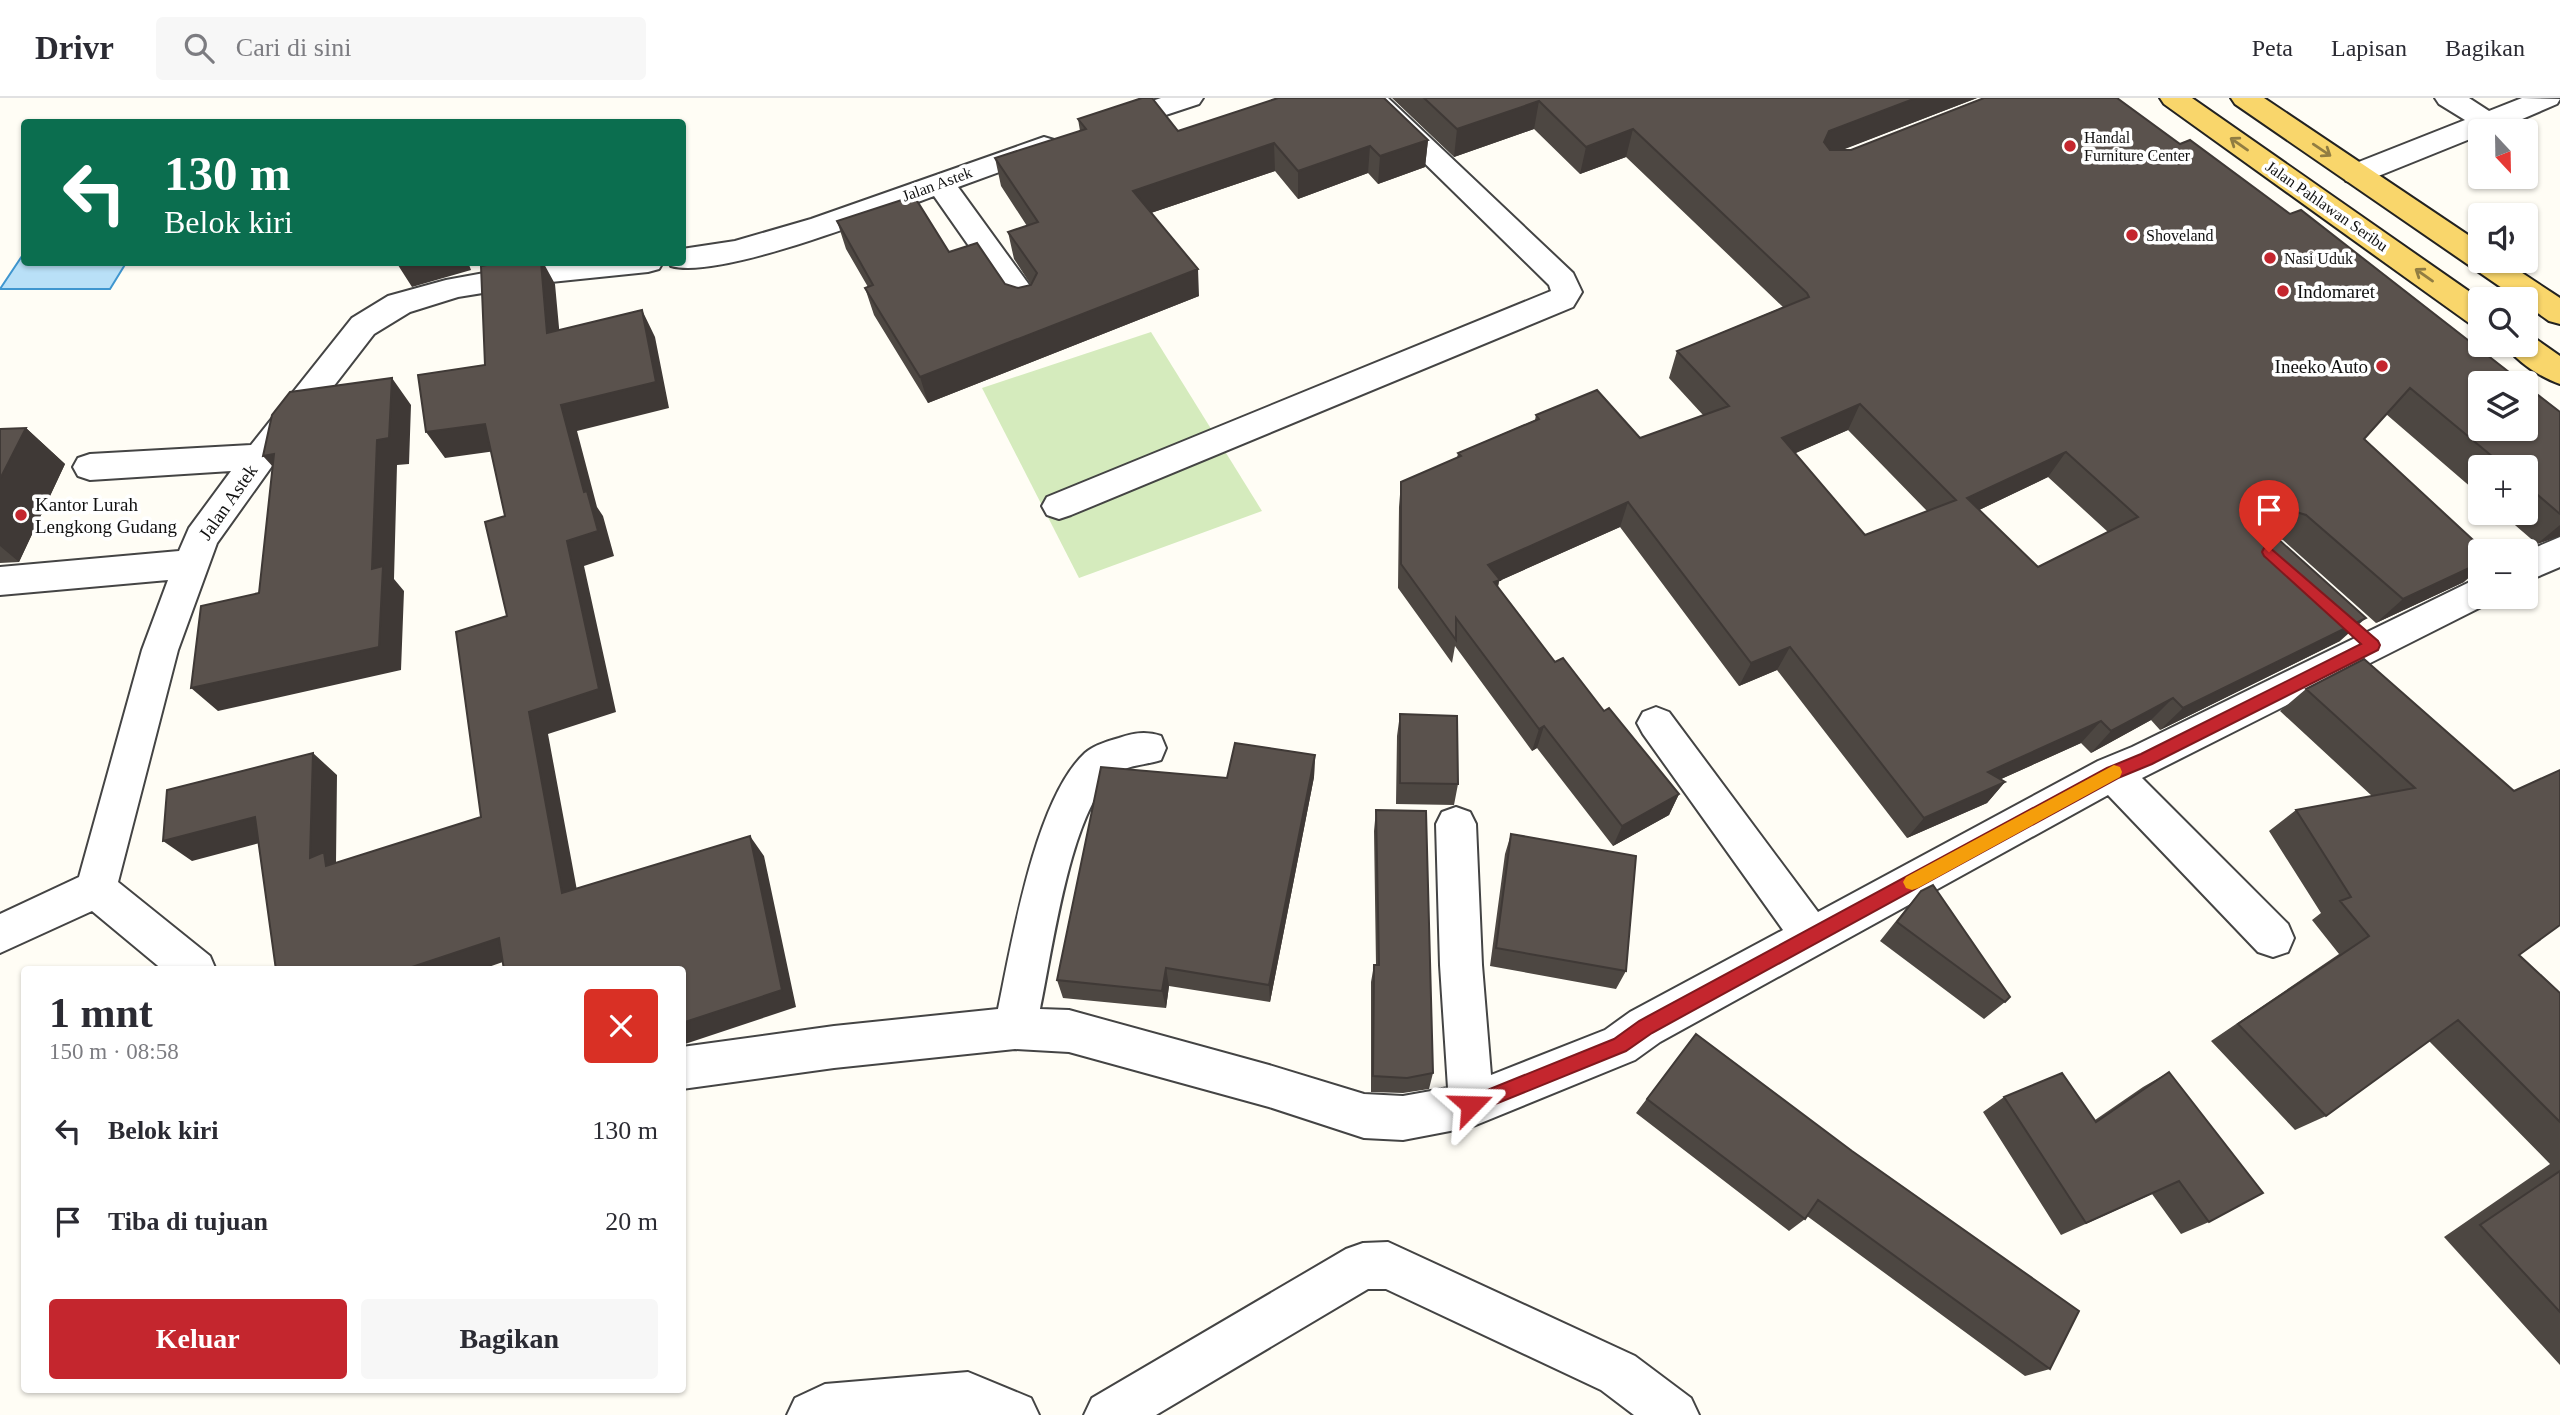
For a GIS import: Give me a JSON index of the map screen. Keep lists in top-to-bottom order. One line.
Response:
{"streets":{"main road":["Jalan Pahlawan Seribu"],"street":["Jalan Astek"]},"places":["Handal Furniture Center","Shoveland","Nasi Uduk","Indomaret","Ineeko Auto","Kantor Lurah Lengkong Gudang"],"north":"bottom","page":{"header":"Drivr","search":"Cari di sini","nav":["Peta","Lapisan","Bagikan"],"map_buttons":["+","−"],"turn":["130 m","Belok kiri"],"heading":["1 mnt","150 m · 08:58"],"list":[{"name":"Belok kiri","value":"130 m"},{"name":"Tiba di tujuan","value":"20 m"}],"buttons":["Keluar","Bagikan"]}}
